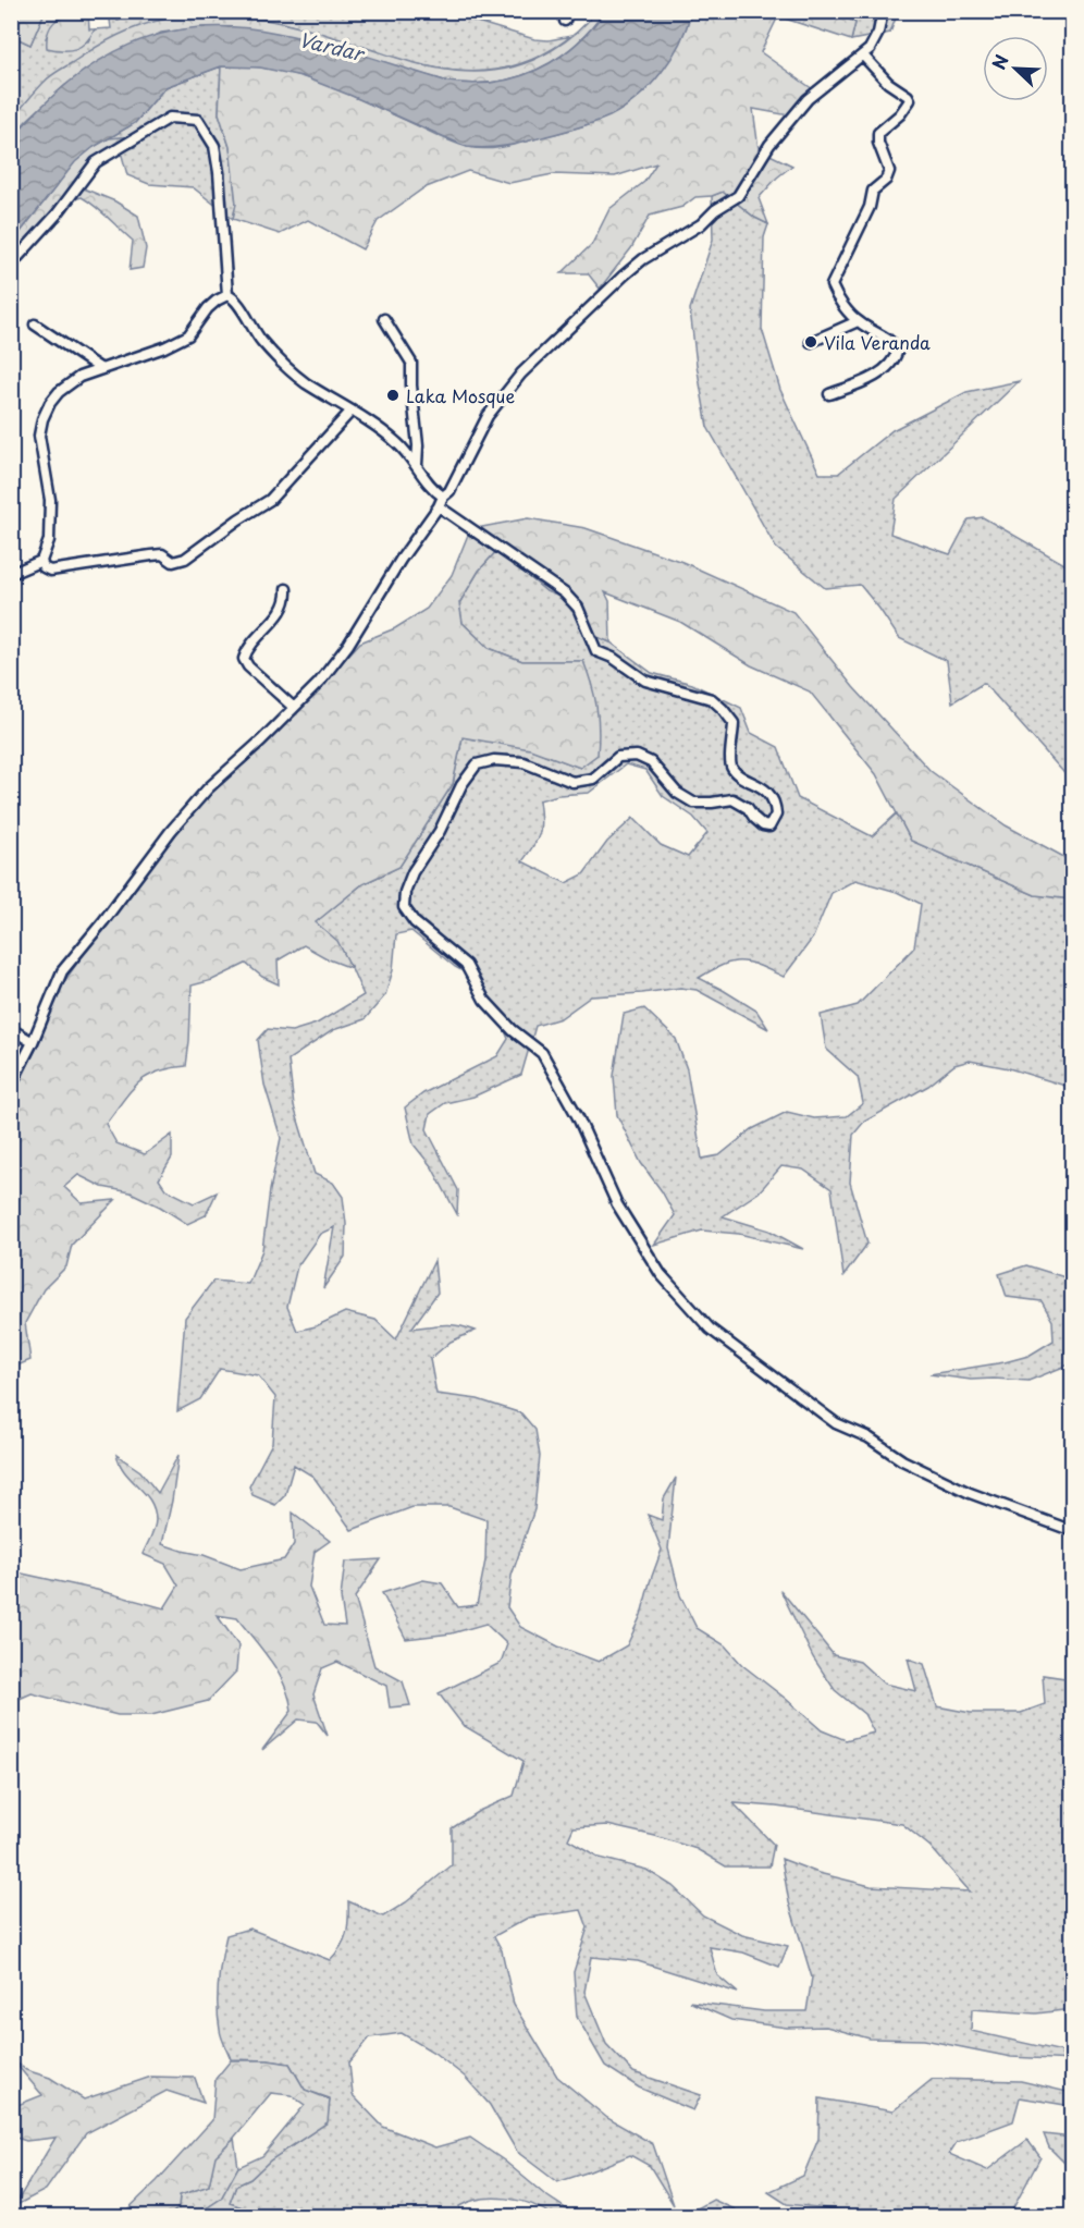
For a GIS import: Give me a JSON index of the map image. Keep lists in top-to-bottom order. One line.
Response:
{"water":["Vardar"],"places":["Vila Veranda","Laka Mosque"],"north":"top left"}
